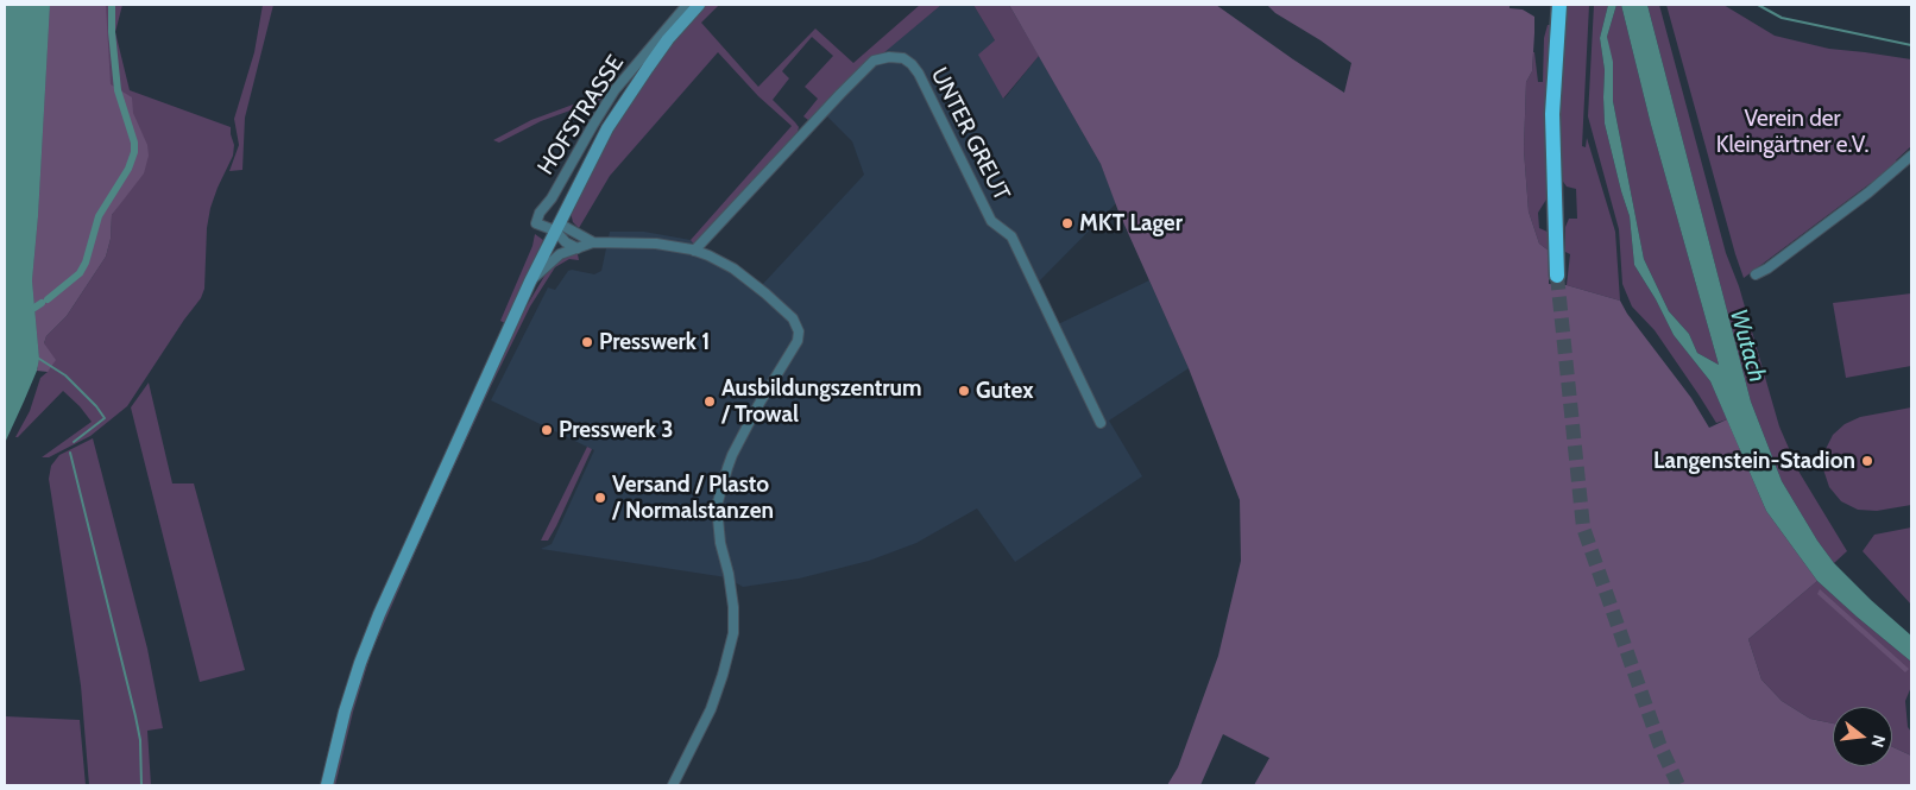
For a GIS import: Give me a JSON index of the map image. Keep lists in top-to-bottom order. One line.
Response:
{"streets":{"street":["HOFSTRASSE","UNTER GREUT"]},"water":["Wutach"],"parks":["Verein der Kleingärtner e.V."],"places":["MKT Lager","Presswerk 1","Gutex","Ausbildungszentrum / Trowal","Presswerk 3","Langenstein-Stadion","Versand / Plasto / Normalstanzen"],"north":"right"}
